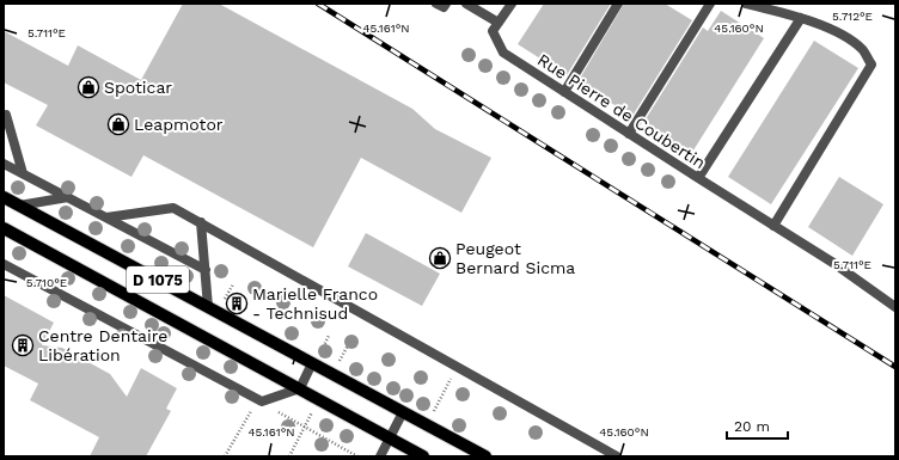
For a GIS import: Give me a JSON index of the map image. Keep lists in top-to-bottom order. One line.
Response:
{"streets":{"main road":["D 1075"],"street":["Rue Pierre de Coubertin"]},"places":{"shop":["Spoticar","Leapmotor","Peugeot Bernard Sicma"],"building":["Marielle Franco - Technisud","Centre Dentaire Libération"]},"scale_bar":"20 m","coordinates":["5.712°E","45.161°N","45.160°N","5.711°E","5.710°E"]}
